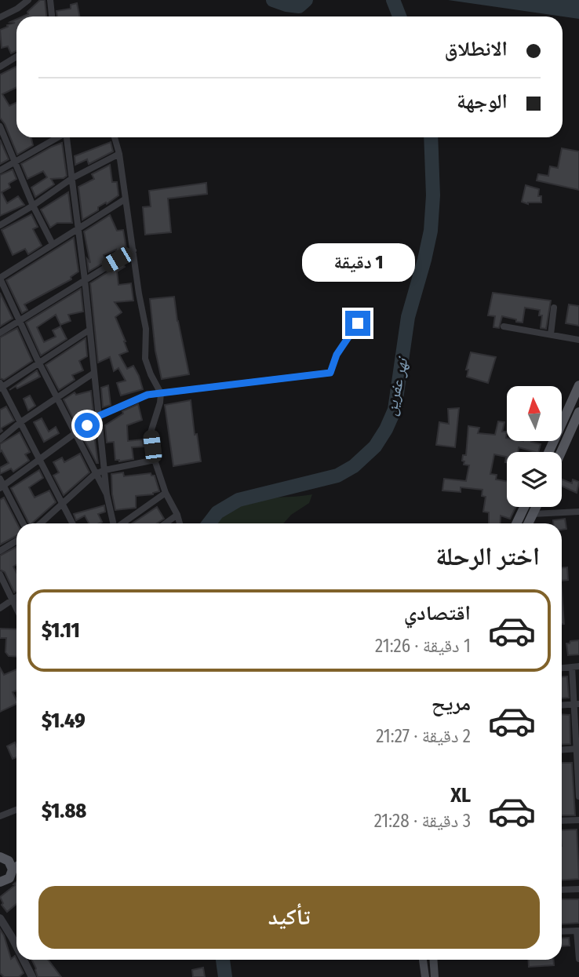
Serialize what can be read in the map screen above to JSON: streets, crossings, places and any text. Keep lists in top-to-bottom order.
{
  "water": ["نهر عفرين"],
  "north": "top",
  "page": {
    "banner": ["الانطلاق", "الوجهة"],
    "bubble": "1 دقيقة",
    "heading": "اختر الرحلة",
    "list": [
      {
        "name": "اقتصادي",
        "note": "1 دقيقة · 21:26",
        "value": "$1.11"
      },
      {
        "name": "مريح",
        "note": "2 دقيقة · 21:27",
        "value": "$1.49"
      },
      {
        "name": "XL",
        "note": "3 دقيقة · 21:28",
        "value": "$1.88"
      }
    ],
    "buttons": "تأكيد"
  }
}
